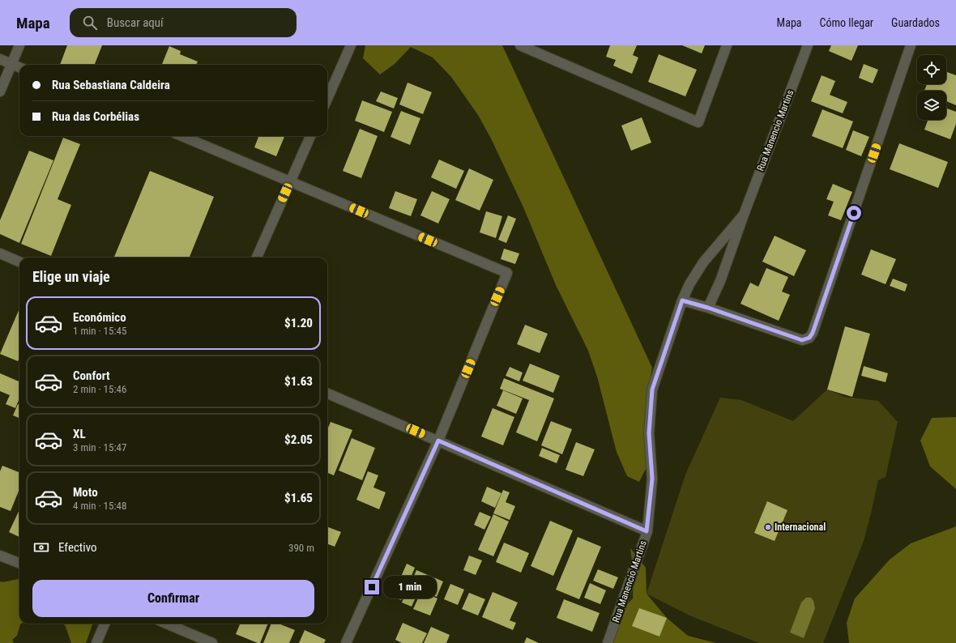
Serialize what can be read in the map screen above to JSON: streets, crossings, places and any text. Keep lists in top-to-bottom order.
{
  "streets": {
    "street": ["Rua Manencio Martins"]
  },
  "places": ["Internacional"],
  "page": {
    "header": "Mapa",
    "search": "Buscar aquí",
    "nav": ["Mapa", "Cómo llegar", "Guardados"],
    "banner": ["Rua Sebastiana Caldeira", "Rua das Corbélias"],
    "heading": "Elige un viaje",
    "list": [
      {
        "name": "Económico",
        "note": "1 min · 15:45",
        "value": "$1.20"
      },
      {
        "name": "Confort",
        "note": "2 min · 15:46",
        "value": "$1.63"
      },
      {
        "name": "XL",
        "note": "3 min · 15:47",
        "value": "$2.05"
      },
      {
        "name": "Moto",
        "note": "4 min · 15:48",
        "value": "$1.65"
      }
    ],
    "pay": ["Efectivo", "390 m"],
    "buttons": "Confirmar",
    "bubble": "1 min"
  }
}
